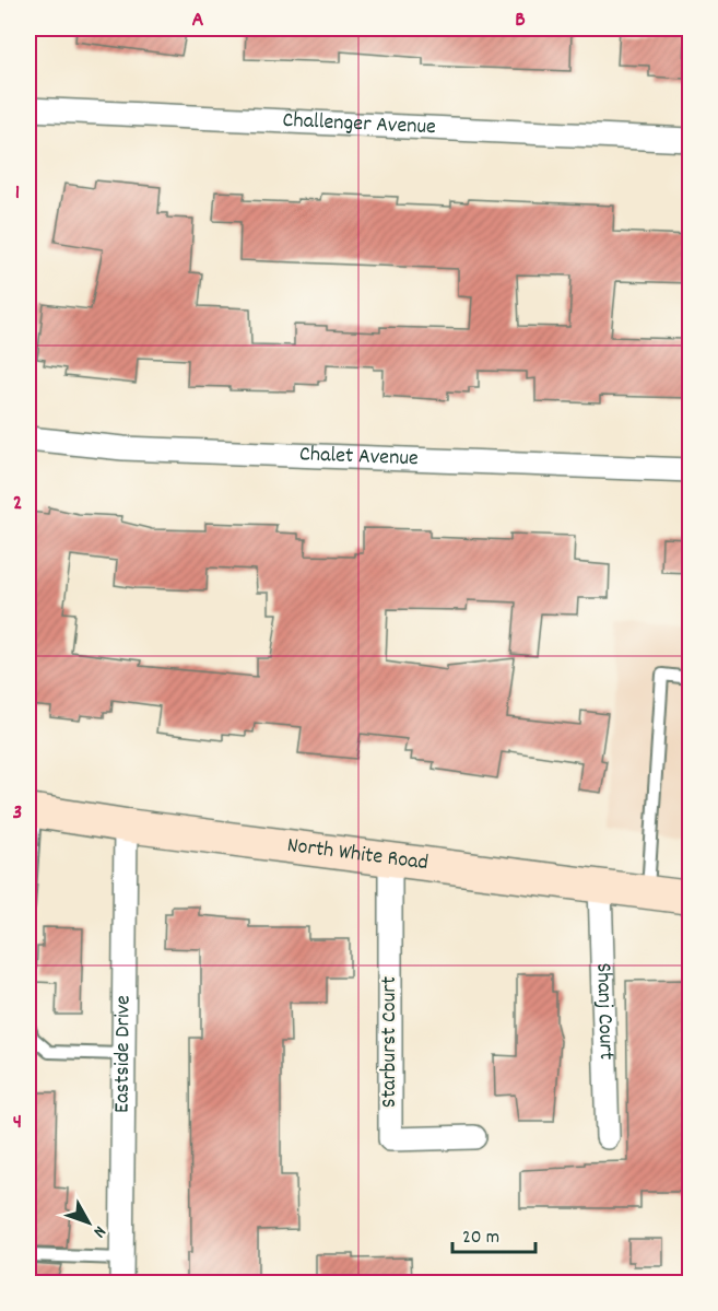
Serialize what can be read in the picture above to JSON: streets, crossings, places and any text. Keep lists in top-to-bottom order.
{
  "streets": {
    "main road": ["North White Road"],
    "street": [
      "Challenger Avenue",
      "Chalet Avenue",
      "Shanj Court",
      "Starburst Court",
      "Eastside Drive"
    ]
  },
  "crossings": [
    ["North White Road", "Shanj Court"],
    ["North White Road", "Starburst Court"],
    ["North White Road", "Eastside Drive"]
  ],
  "scale_bar": "20 m",
  "north": "bottom right",
  "grid": {
    "columns": ["A", "B"],
    "rows": [
      "1",
      "2",
      "3",
      "4"
    ]
  }
}
